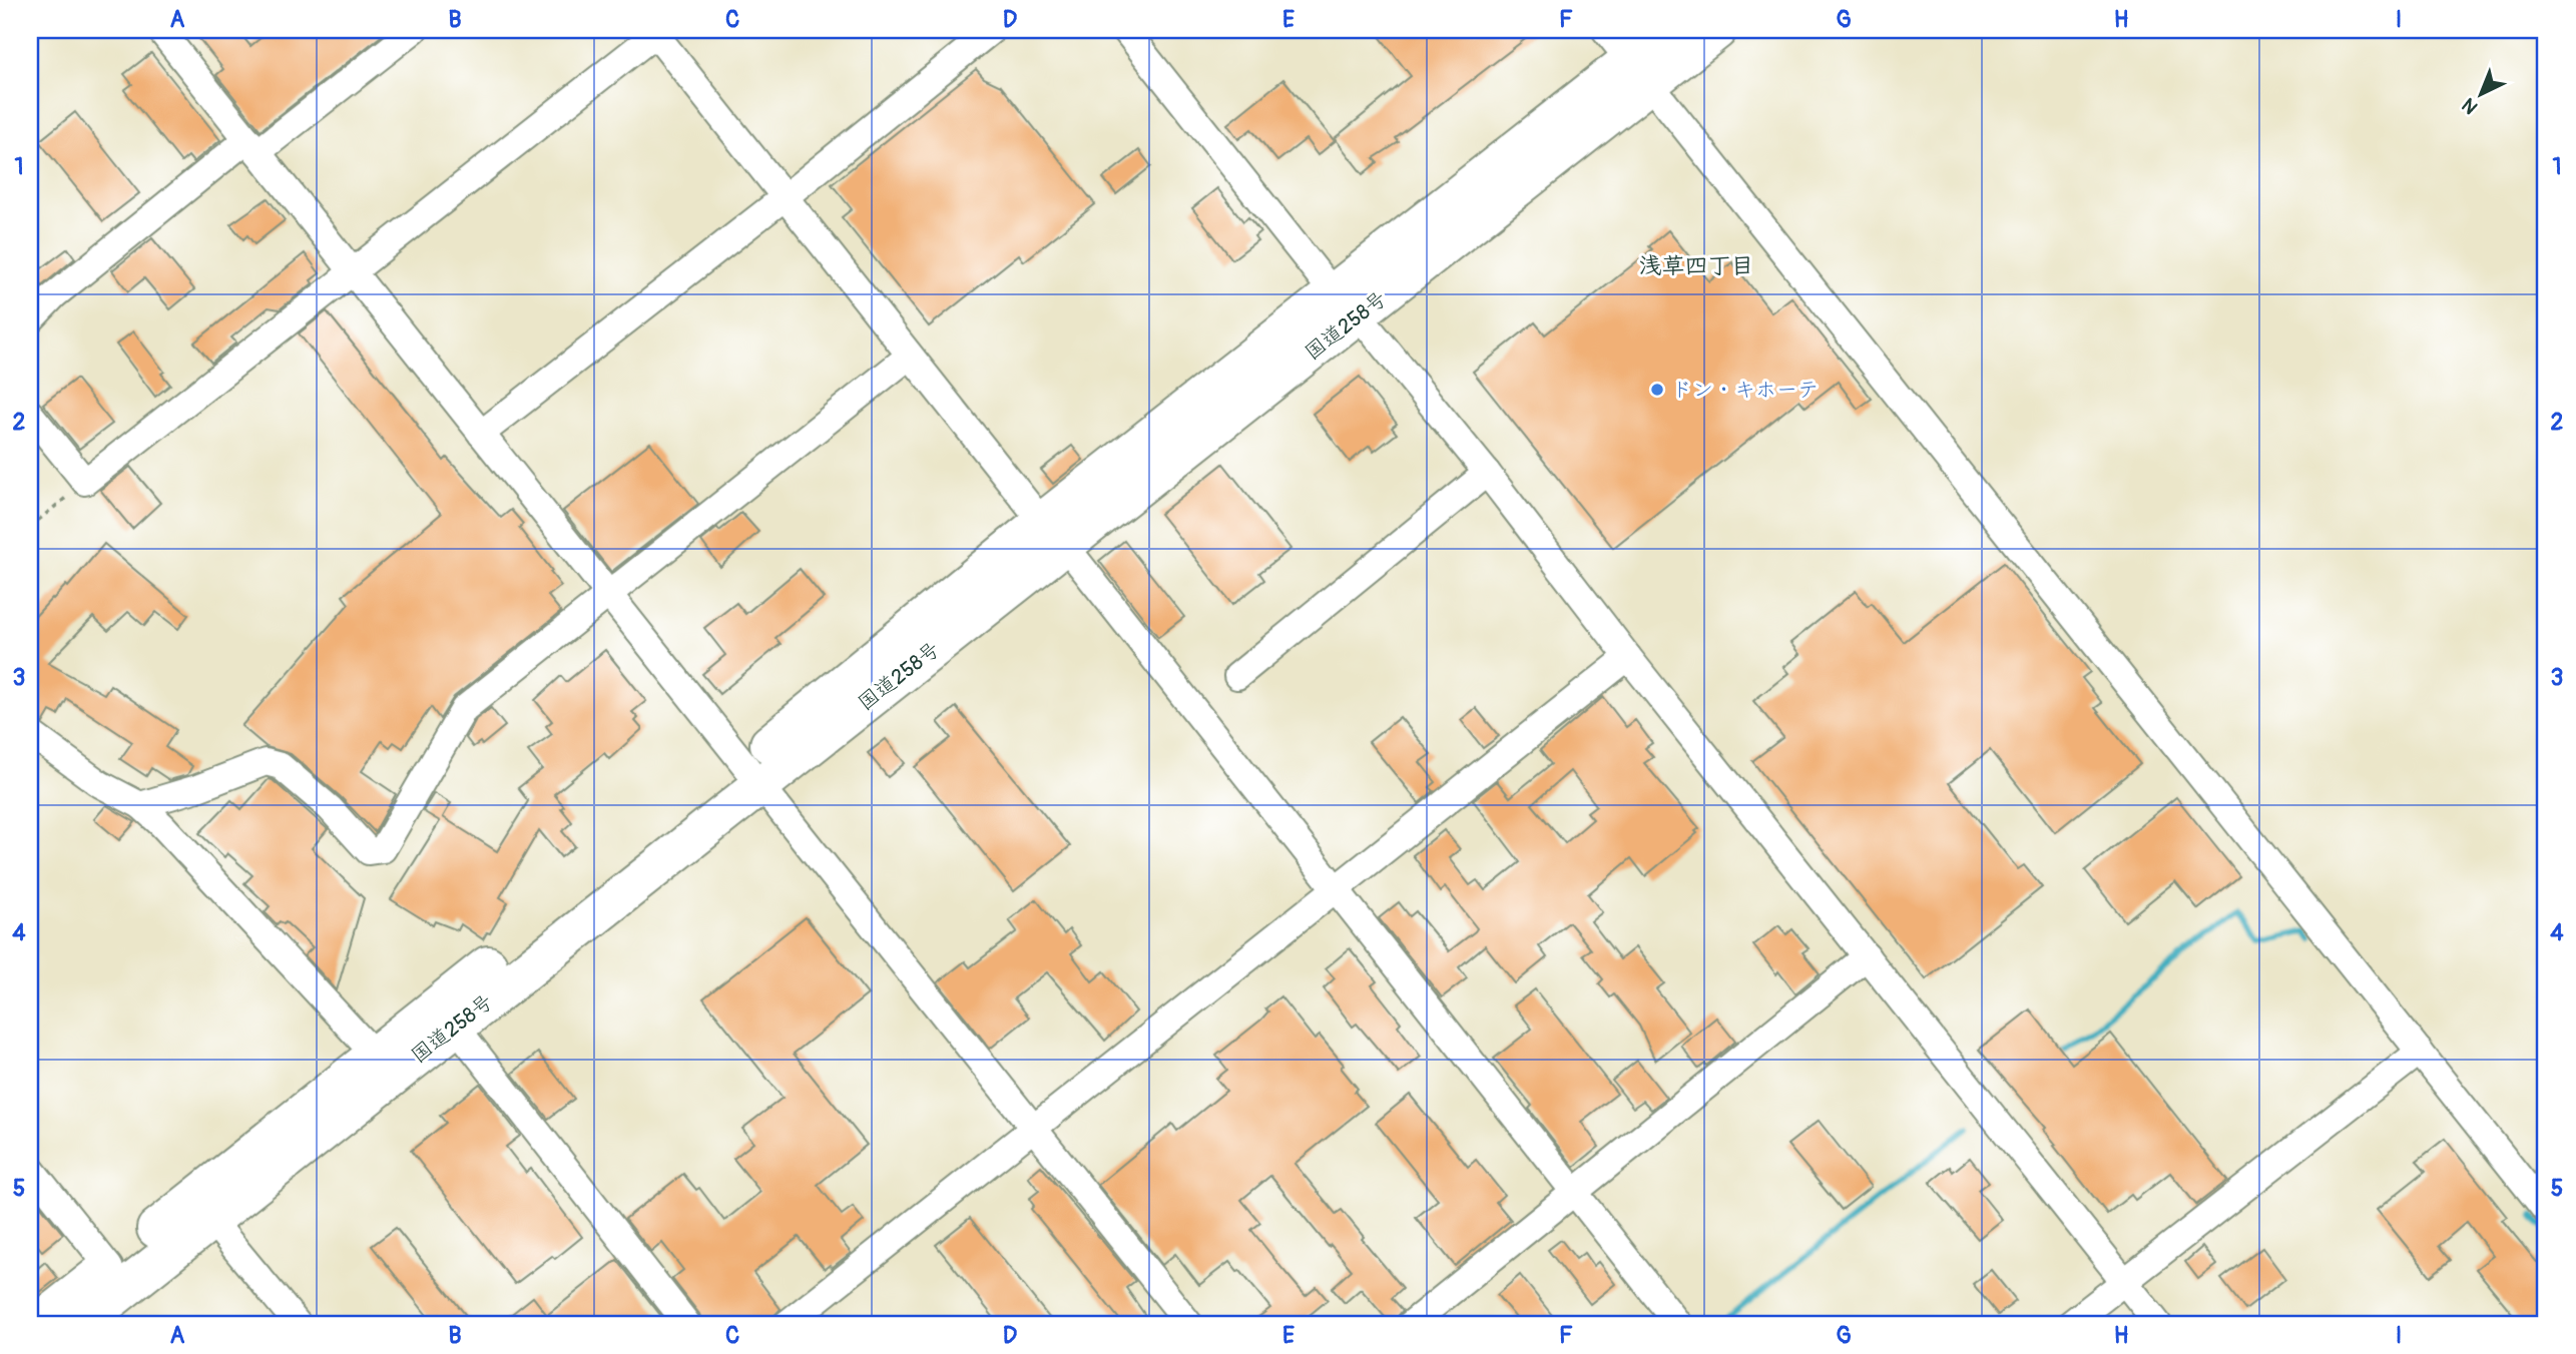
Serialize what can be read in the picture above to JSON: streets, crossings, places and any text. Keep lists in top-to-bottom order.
{
  "streets": {
    "highway": ["国道258号"]
  },
  "districts": ["浅草四丁目"],
  "places": ["ドン・キホーテ"],
  "north": "bottom left",
  "grid": {
    "columns": [
      "A",
      "B",
      "C",
      "D",
      "E",
      "F",
      "G",
      "H",
      "I"
    ],
    "rows": [
      "1",
      "2",
      "3",
      "4",
      "5"
    ]
  }
}
